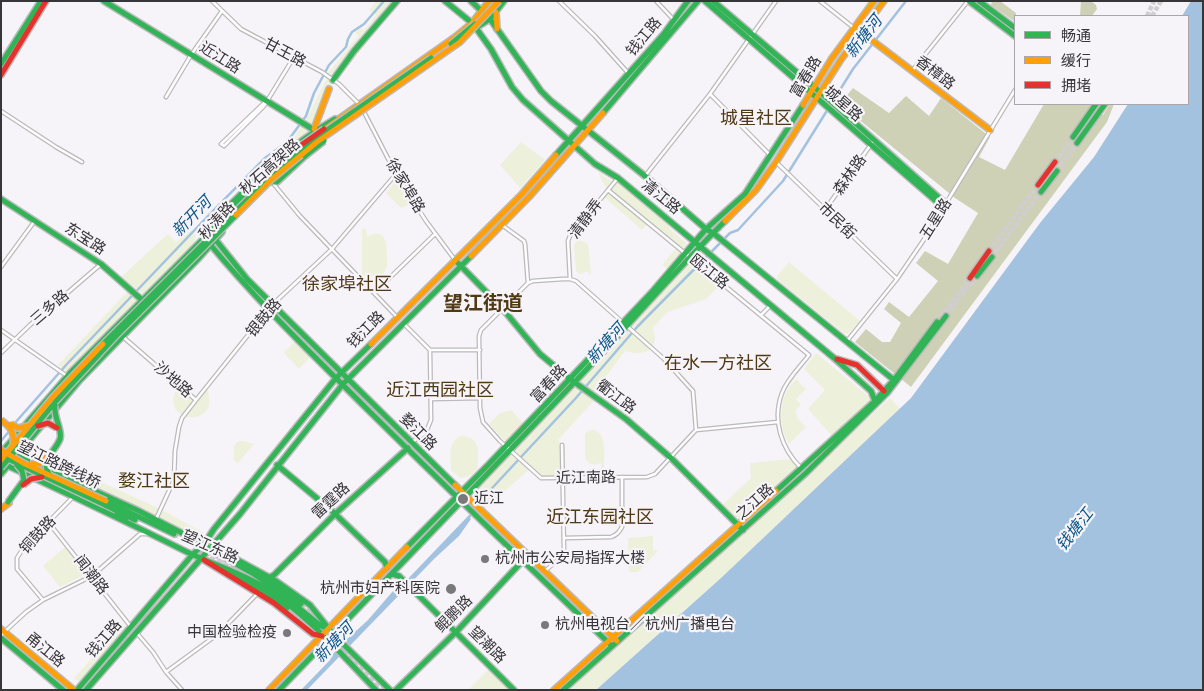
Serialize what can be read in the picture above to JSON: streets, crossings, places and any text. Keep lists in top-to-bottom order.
{
  "streets": {
    "main road": [
      "钱江路",
      "近江路",
      "香樟路",
      "富春路",
      "城星路",
      "秋石高架路",
      "清江路",
      "秋涛路",
      "东宝路",
      "衢江路",
      "婺江路",
      "望江路跨线桥",
      "雷霆路",
      "之江路",
      "望江东路",
      "鲲鹏路",
      "望潮路",
      "甬江路"
    ],
    "street": [
      "甘王路",
      "森林路",
      "徐家埠路",
      "清静弄",
      "五星路",
      "市民街",
      "瓯江路",
      "三多路",
      "银鼓路",
      "沙地路",
      "近江南路",
      "铜鼓路",
      "闻潮路"
    ]
  },
  "crossings": [
    ["钱江路", "徐家埠路"],
    ["钱江路", "清江路"],
    ["钱江路", "衢江路"],
    ["钱江路", "婺江路"],
    ["钱江路", "望江东路"],
    ["钱江路", "闻潮路"],
    ["钱江路", "甬江路"],
    ["甘王路", "徐家埠路"],
    ["甘王路", "秋涛路"],
    ["近江路", "秋涛路"],
    ["香樟路", "五星路"],
    ["富春路", "城星路"],
    ["富春路", "清江路"],
    ["富春路", "市民街"],
    ["富春路", "瓯江路"],
    ["富春路", "衢江路"],
    ["富春路", "婺江路"],
    ["富春路", "近江南路"],
    ["富春路", "望江东路"],
    ["富春路", "望潮路"],
    ["城星路", "森林路"],
    ["城星路", "五星路"],
    ["秋石高架路", "望江东路"],
    ["森林路", "市民街"],
    ["徐家埠路", "秋涛路"],
    ["徐家埠路", "银鼓路"],
    ["徐家埠路", "衢江路"],
    ["清江路", "清静弄"],
    ["清江路", "五星路"],
    ["清江路", "秋涛路"],
    ["清江路", "之江路"],
    ["清静弄", "瓯江路"],
    ["五星路", "市民街"],
    ["秋涛路", "东宝路"],
    ["秋涛路", "沙地路"],
    ["秋涛路", "婺江路"],
    ["秋涛路", "望江路跨线桥"],
    ["秋涛路", "望江东路"],
    ["东宝路", "三多路"],
    ["银鼓路", "沙地路"],
    ["银鼓路", "婺江路"],
    ["沙地路", "望江东路"],
    ["衢江路", "近江南路"],
    ["衢江路", "之江路"],
    ["婺江路", "雷霆路"],
    ["婺江路", "之江路"],
    ["婺江路", "鲲鹏路"],
    ["望江路跨线桥", "望江东路"],
    ["铜鼓路", "望江东路"],
    ["铜鼓路", "闻潮路"],
    ["鲲鹏路", "望潮路"]
  ],
  "districts": [
    "城星社区",
    "徐家埠社区",
    "望江街道",
    "在水一方社区",
    "近江西园社区",
    "婺江社区",
    "近江东园社区"
  ],
  "water": ["新塘河", "新开河", "钱塘江"],
  "places": [
    "近江",
    "杭州市公安局指挥大楼",
    "杭州市妇产科医院",
    "杭州电视台／杭州广播电台",
    "中国检验检疫"
  ],
  "legend": ["畅通", "缓行", "拥堵"]
}
